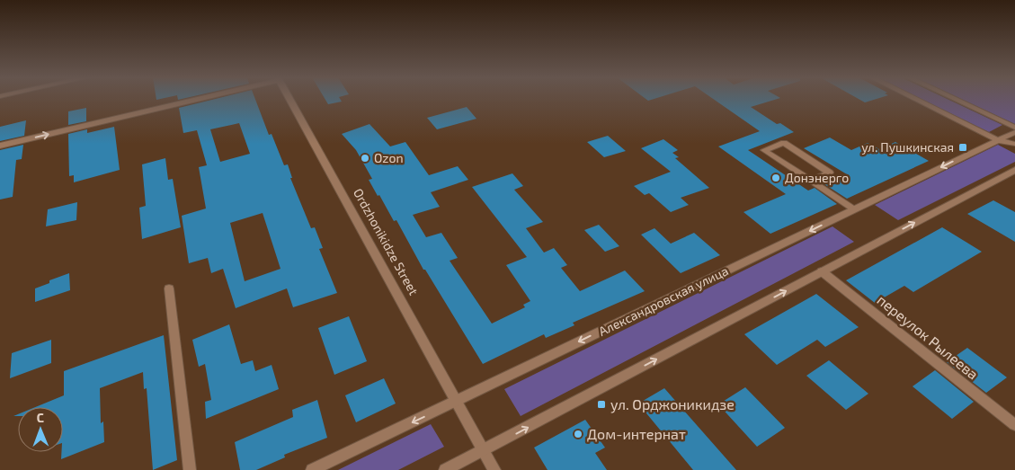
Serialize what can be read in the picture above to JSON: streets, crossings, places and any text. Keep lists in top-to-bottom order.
{
  "streets": {
    "street": ["Ordzhonikidze Street", "Александровская улица", "переулок Рылеева"]
  },
  "crossings": [
    ["Ordzhonikidze Street", "Александровская улица"]
  ],
  "places": {
    "transit": ["ул. Пушкинская", "ул. Орджоникидзе"],
    "other": ["Ozon", "Донэнерго", "Дом-интернат"]
  },
  "north": "top"
}
